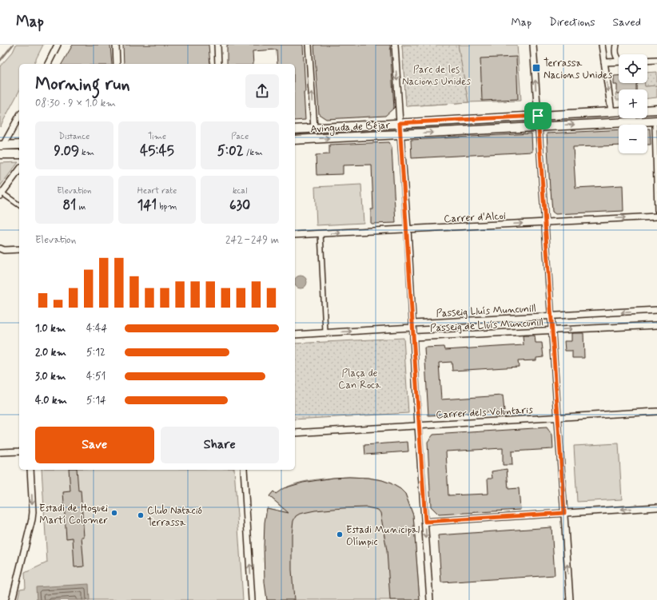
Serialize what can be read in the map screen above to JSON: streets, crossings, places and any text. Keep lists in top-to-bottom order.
{
  "streets": {
    "main road": ["Avinguda de Béjar"],
    "street": [
      "Carrer d'Alcoi",
      "Passeig Lluís Muncunill",
      "Passeig de Lluís Muncunill",
      "Carrer dels Voluntaris"
    ]
  },
  "one_way": ["Carrer d'Alcoi", "Passeig Lluís Muncunill", "Passeig de Lluís Muncunill"],
  "parks": ["Parc de les Nacions Unides", "Plaça de Can Roca"],
  "places": {
    "transit": ["Terrassa Nacions Unides"],
    "other": ["Estadi de Hoquei Martí Colomer", "Club Natació Terrassa", "Estadi Municipal Olímpic"]
  },
  "page": {
    "header": "Map",
    "nav": ["Map", "Directions", "Saved"],
    "map_buttons": ["+", "−"],
    "heading": ["Morning run", "08:30 · 9 × 1.0 km"],
    "stats": [
      ["Distance", "9.09 km"],
      ["Time", "45:45"],
      ["Pace", "5:02 /km"],
      ["Elevation", "81 m"],
      ["Heart rate", "141 bpm"],
      ["kcal", "630"]
    ],
    "chart": ["Elevation", "242–249 m"],
    "list": [
      {
        "name": "1.0 km",
        "note": "4:44"
      },
      {
        "name": "2.0 km",
        "note": "5:12"
      },
      {
        "name": "3.0 km",
        "note": "4:51"
      },
      {
        "name": "4.0 km",
        "note": "5:14"
      }
    ],
    "buttons": ["Save", "Share"]
  }
}
